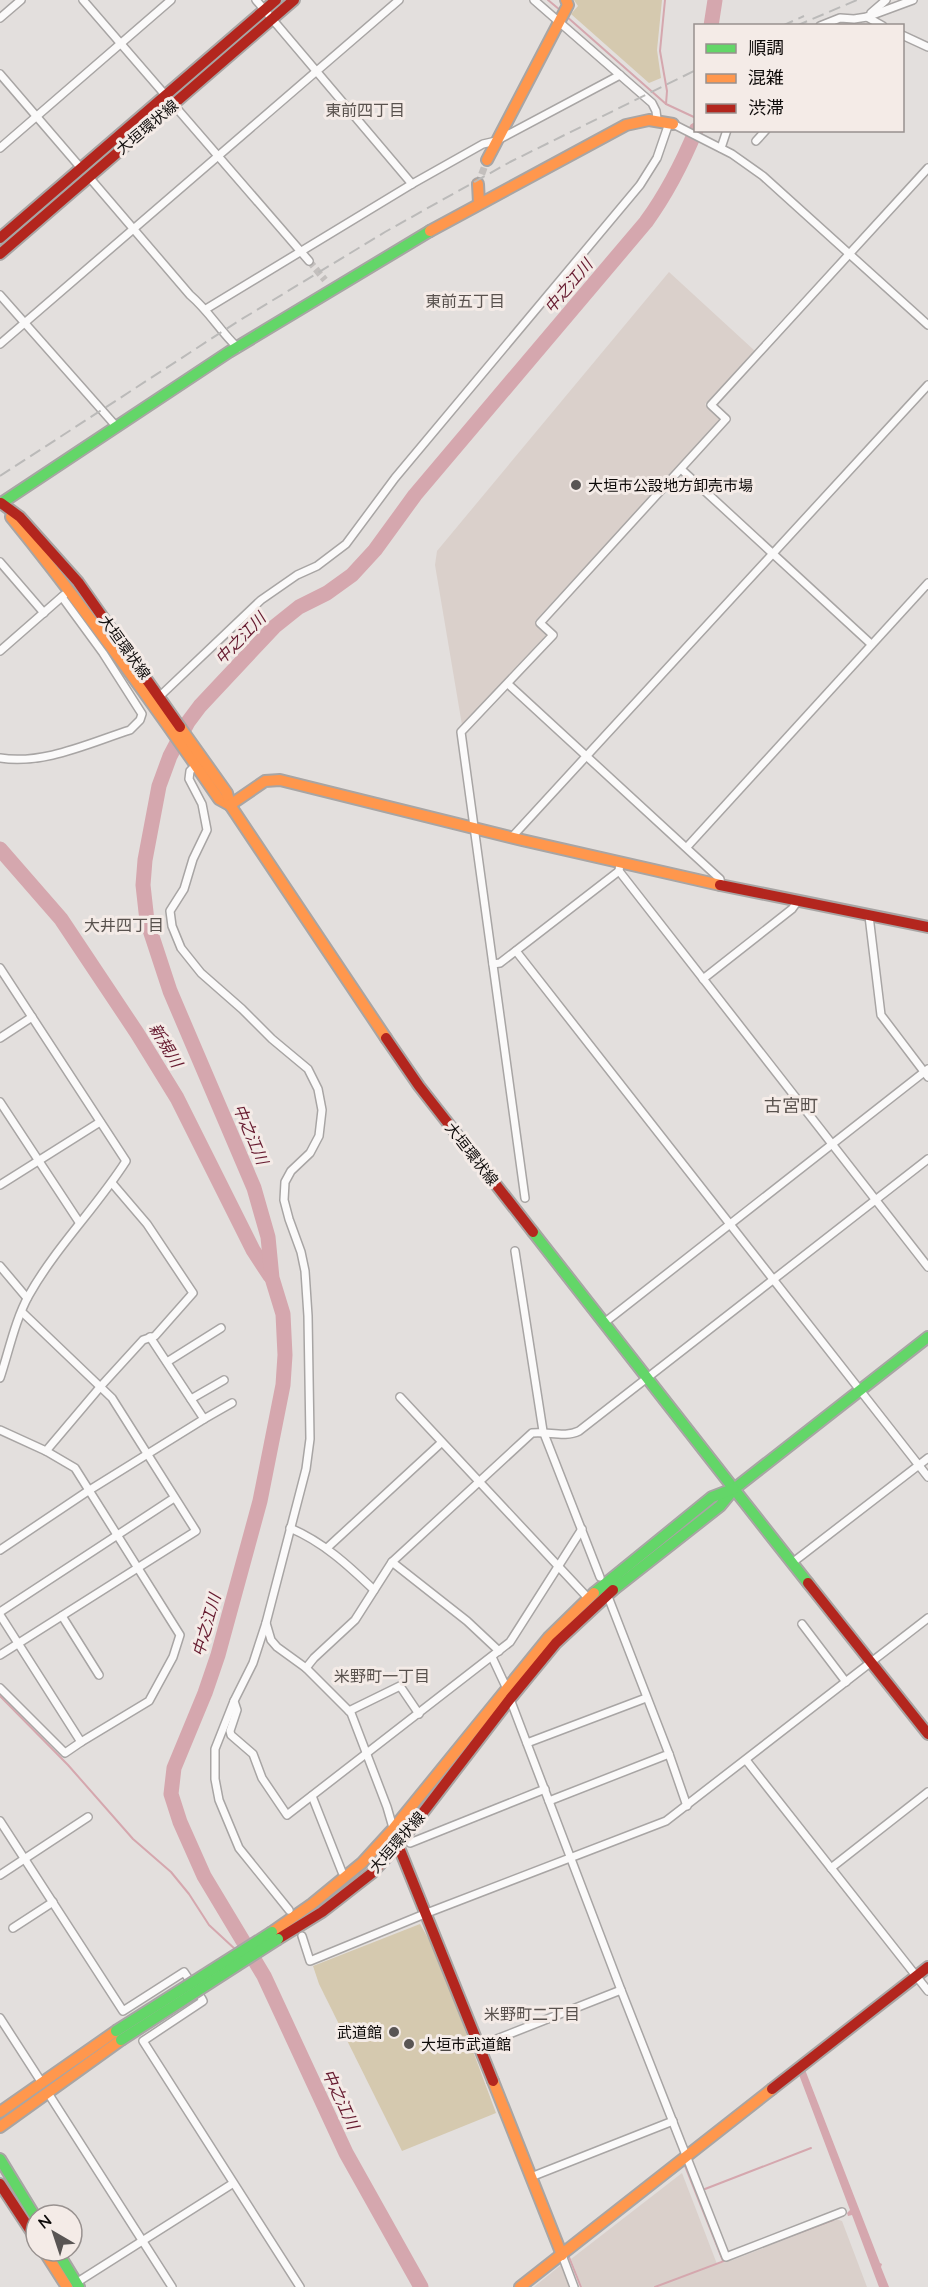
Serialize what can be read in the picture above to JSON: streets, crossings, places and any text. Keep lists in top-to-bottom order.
{
  "streets": {
    "main road": ["大垣環状線"]
  },
  "districts": [
    "東前四丁目",
    "東前五丁目",
    "大井四丁目",
    "古宮町",
    "米野町一丁目",
    "米野町二丁目"
  ],
  "water": ["中之江川", "新規川"],
  "places": ["大垣市公設地方卸売市場", "武道館", "大垣市武道館"],
  "legend": ["順調", "混雑", "渋滞"],
  "north": "top left"
}
